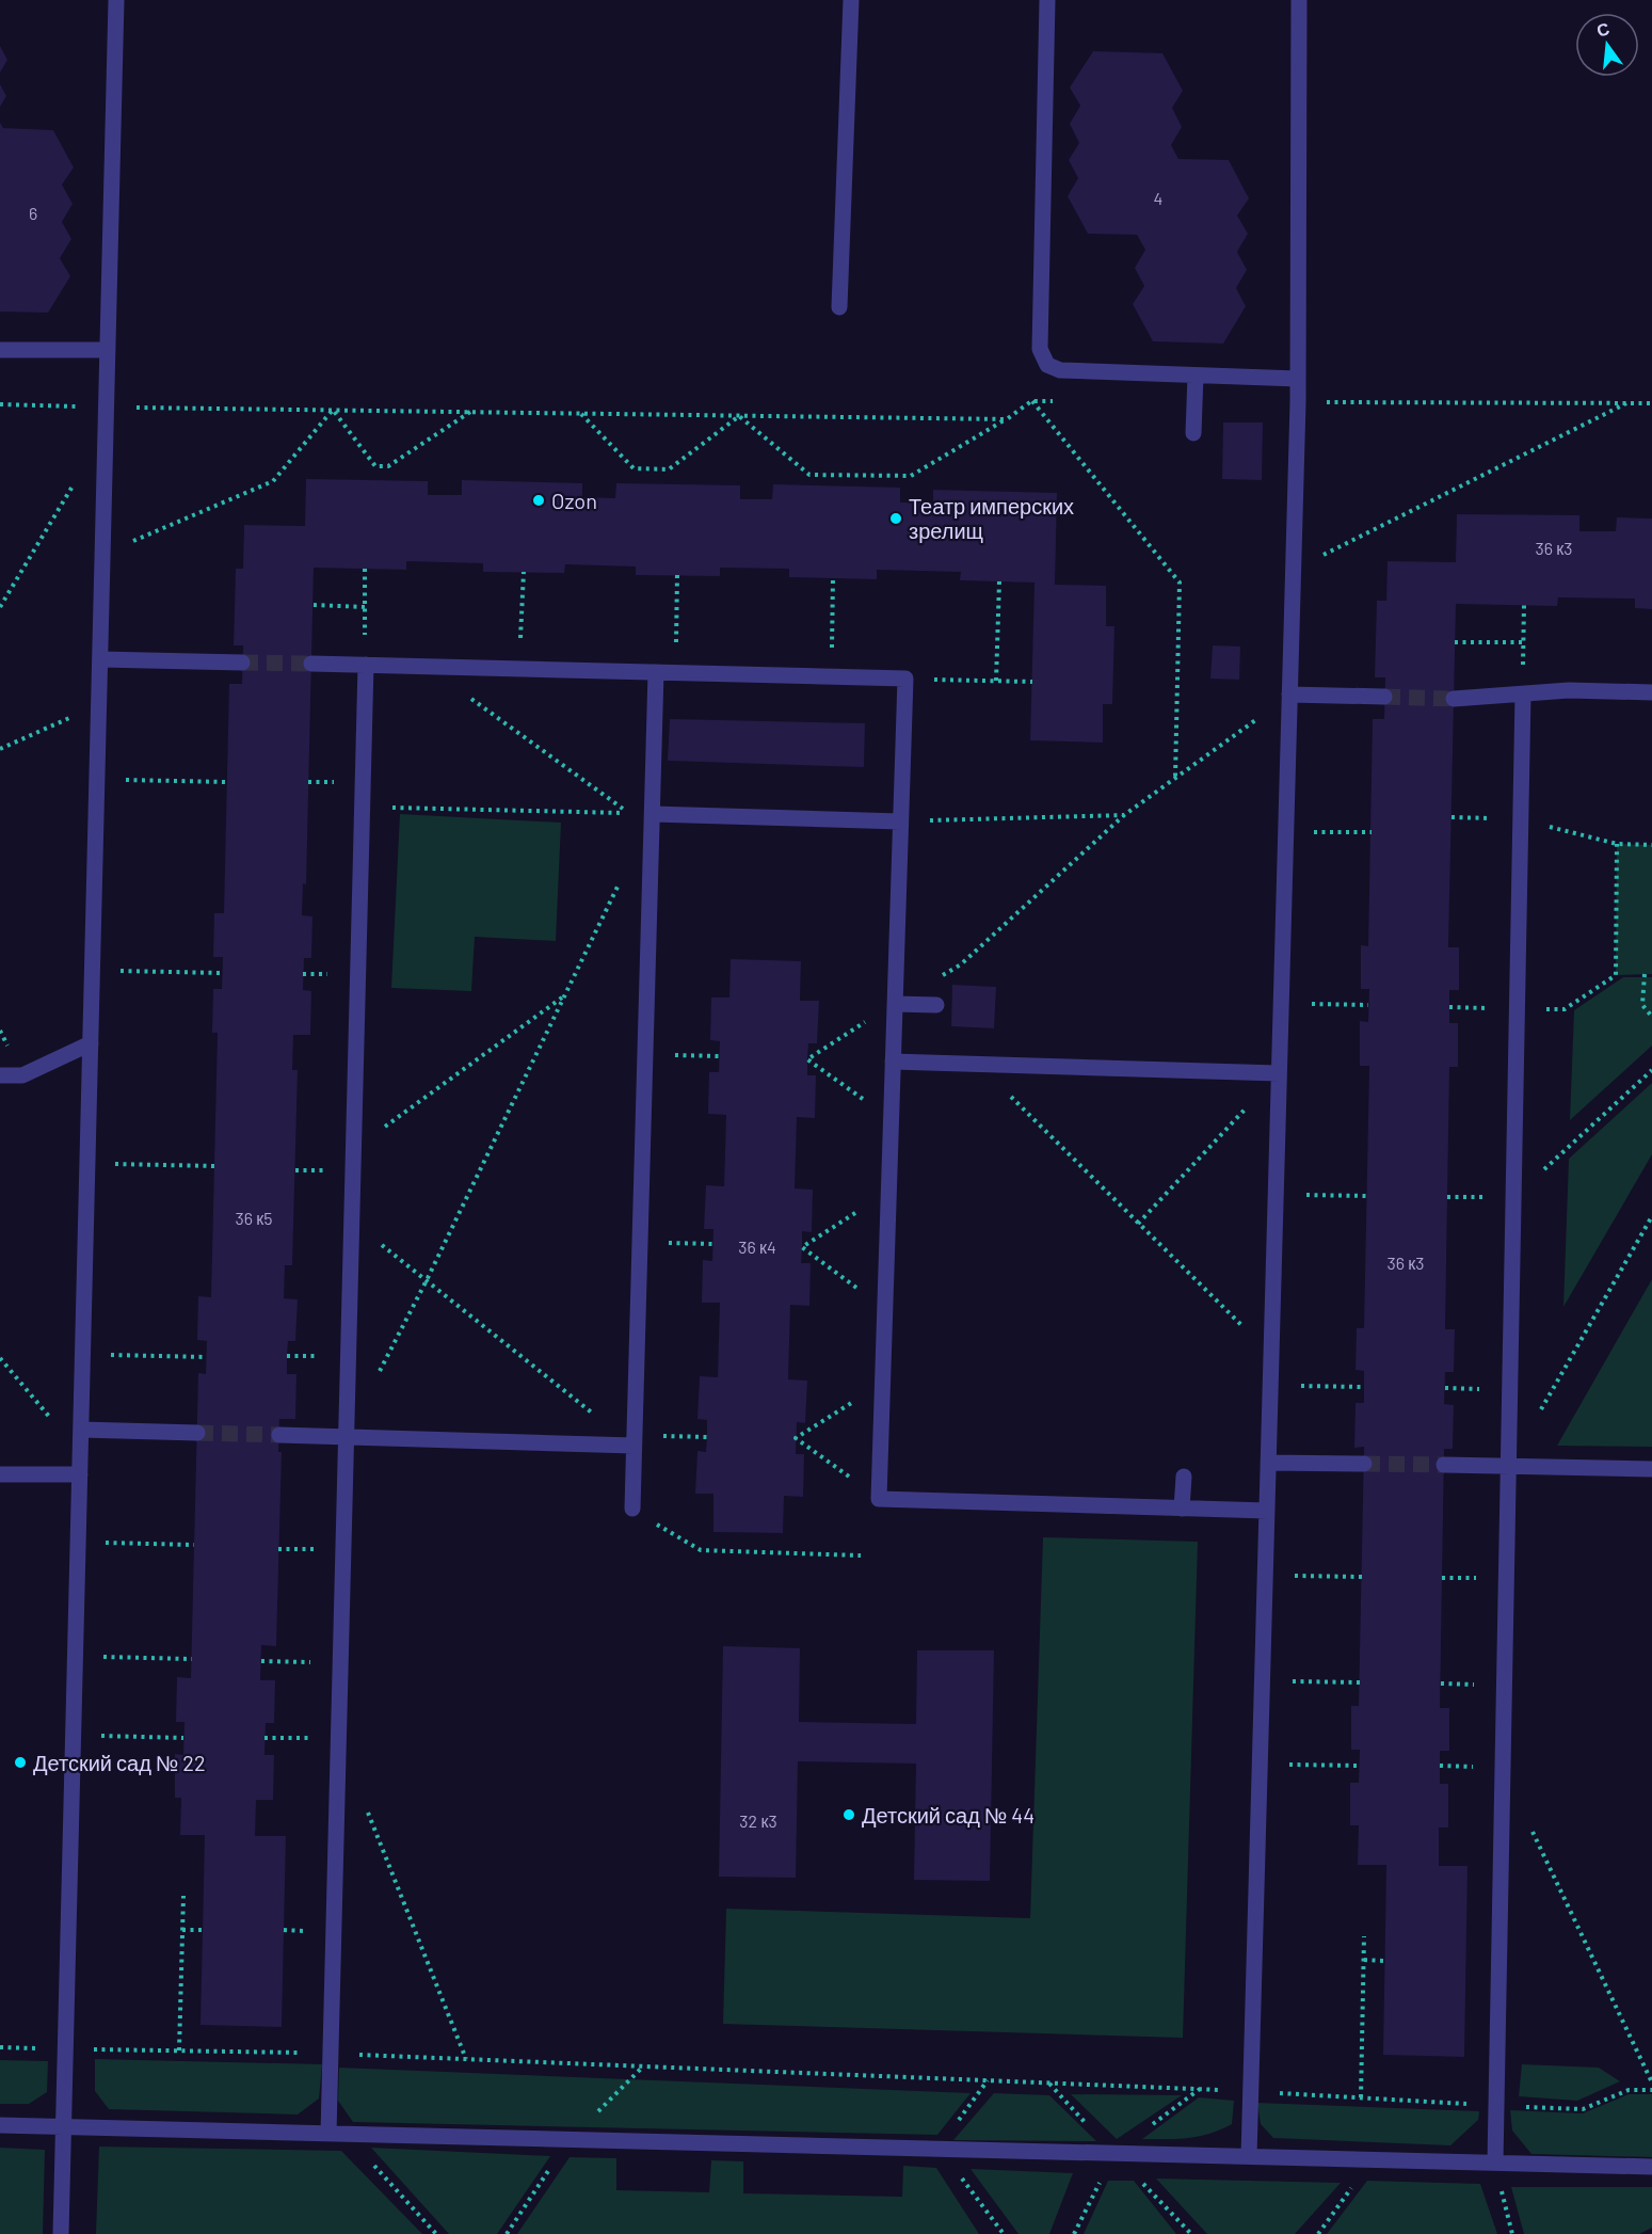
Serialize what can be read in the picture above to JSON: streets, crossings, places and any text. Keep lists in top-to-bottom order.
{
  "places": [
    "Ozon",
    "Театр имперских зрелищ",
    "Детский сад № 22",
    "Детский сад № 44"
  ],
  "house_numbers": [
    "4",
    "6",
    "36 к3",
    "36 к5",
    "36 к4",
    "36 к3",
    "32 к3"
  ],
  "north": "top"
}
